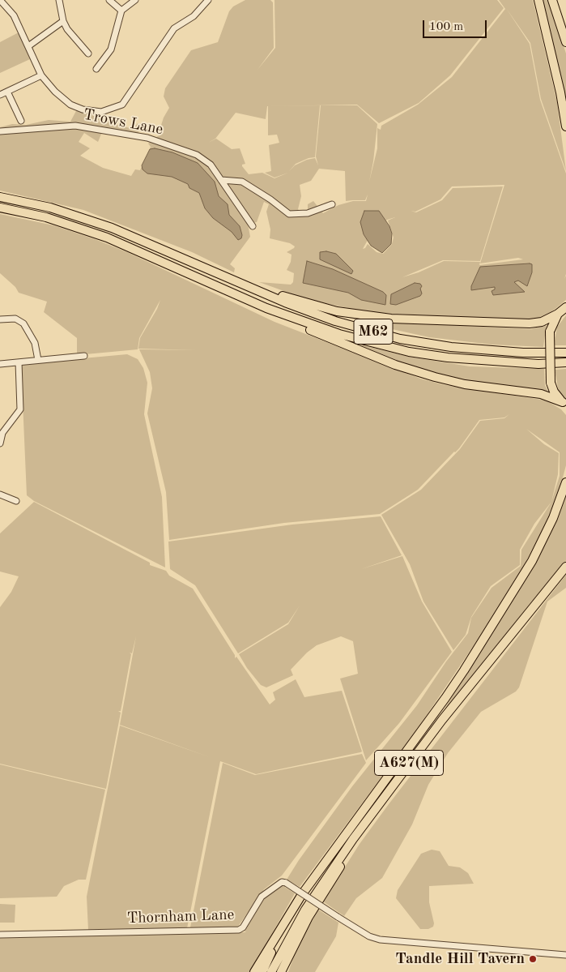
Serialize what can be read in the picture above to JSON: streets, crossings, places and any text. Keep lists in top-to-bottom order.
{
  "streets": {
    "highway": ["M62", "A627(M)"],
    "street": ["Trows Lane", "Thornham Lane"]
  },
  "places": ["Tandle Hill Tavern"],
  "scale_bar": "100 m"
}
